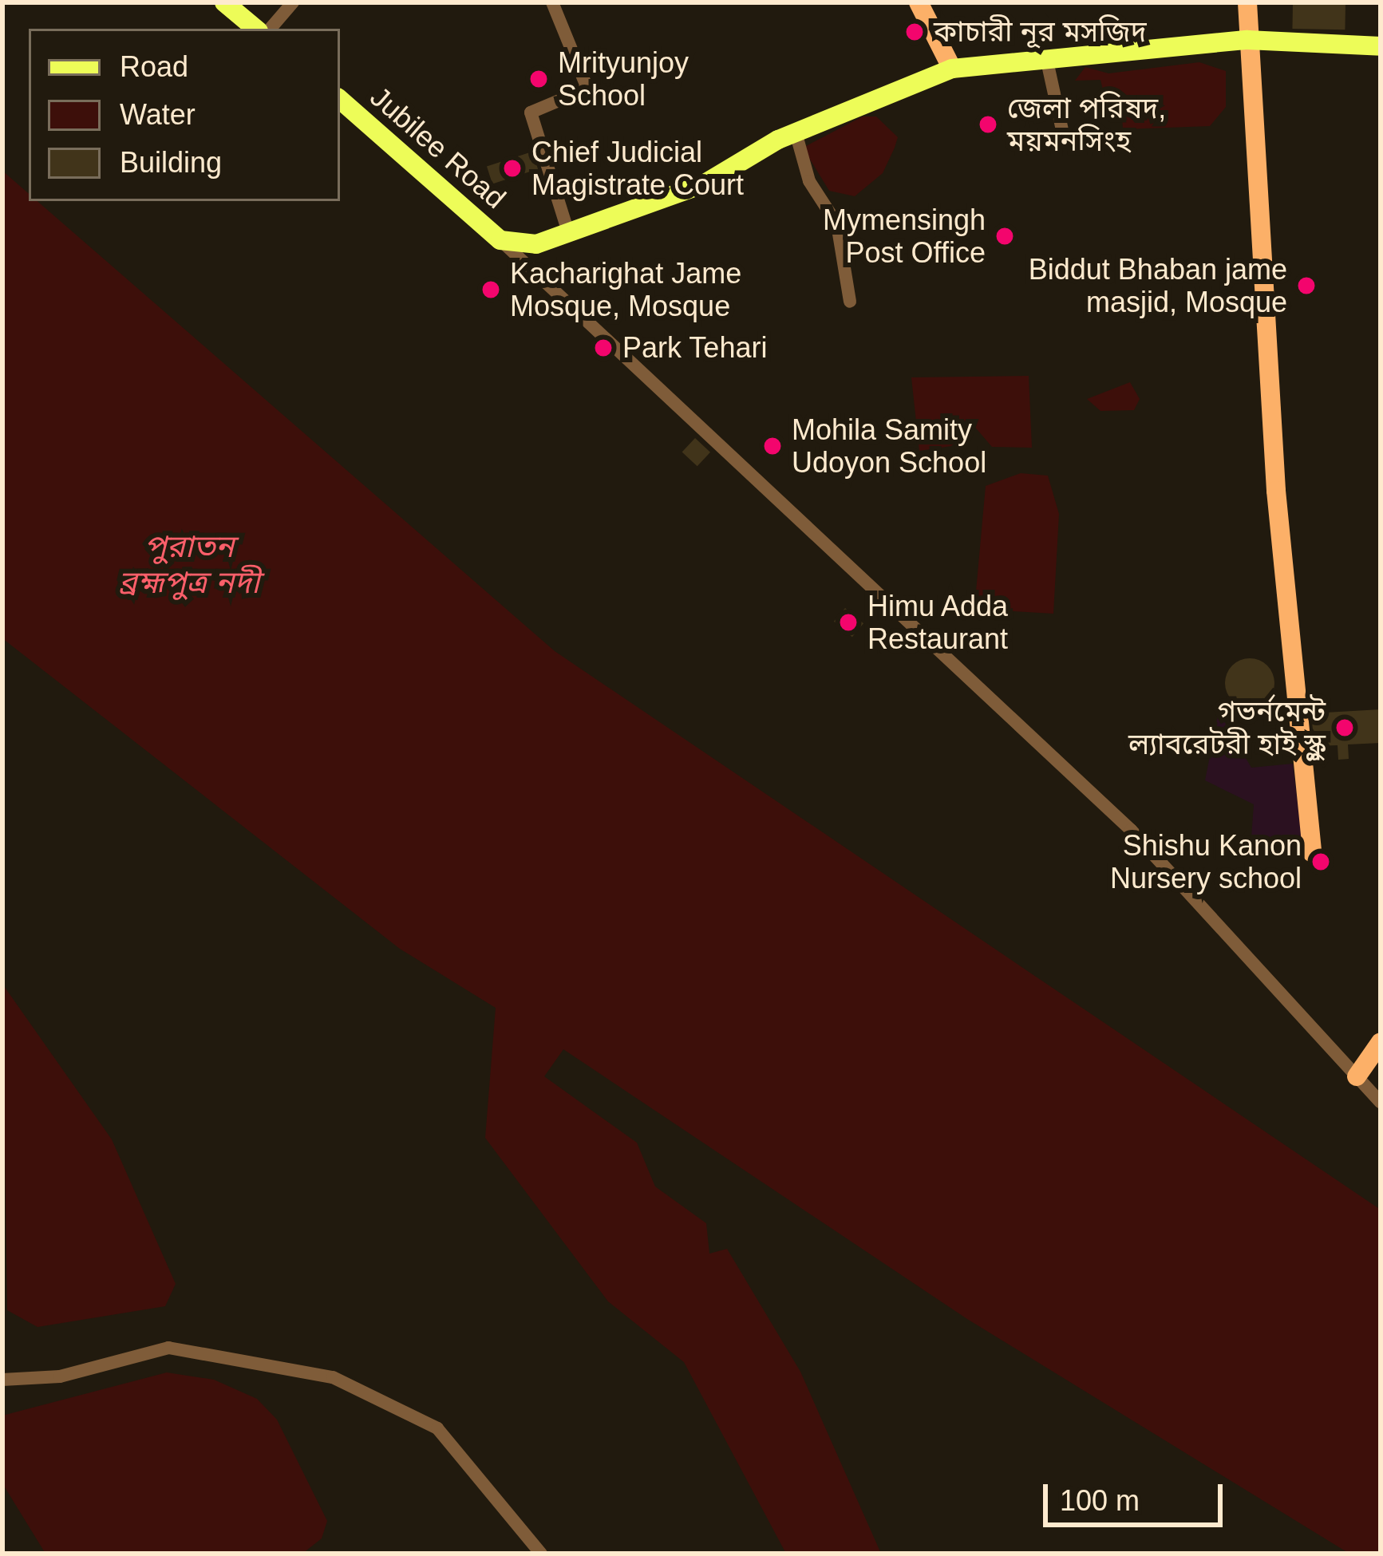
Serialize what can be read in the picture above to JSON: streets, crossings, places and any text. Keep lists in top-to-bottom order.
{
  "streets": {
    "main road": ["Jubilee Road"]
  },
  "water": ["পুরাতন ব্রহ্মপুত্র নদী"],
  "places": [
    "কাচারী নূর মসজিদ",
    "Mrityunjoy School",
    "জেলা পরিষদ, ময়মনসিংহ",
    "Chief Judicial Magistrate Court",
    "Mymensingh Post Office",
    "Biddut Bhaban jame masjid, Mosque",
    "Kacharighat Jame Mosque, Mosque",
    "Park Tehari",
    "Mohila Samity Udoyon School",
    "Himu Adda Restaurant",
    "গভর্নমেন্ট ল্যাবরেটরী হাই স্কুল",
    "Shishu Kanon Nursery school"
  ],
  "legend": ["Road", "Water", "Building"],
  "scale_bar": "100 m"
}
